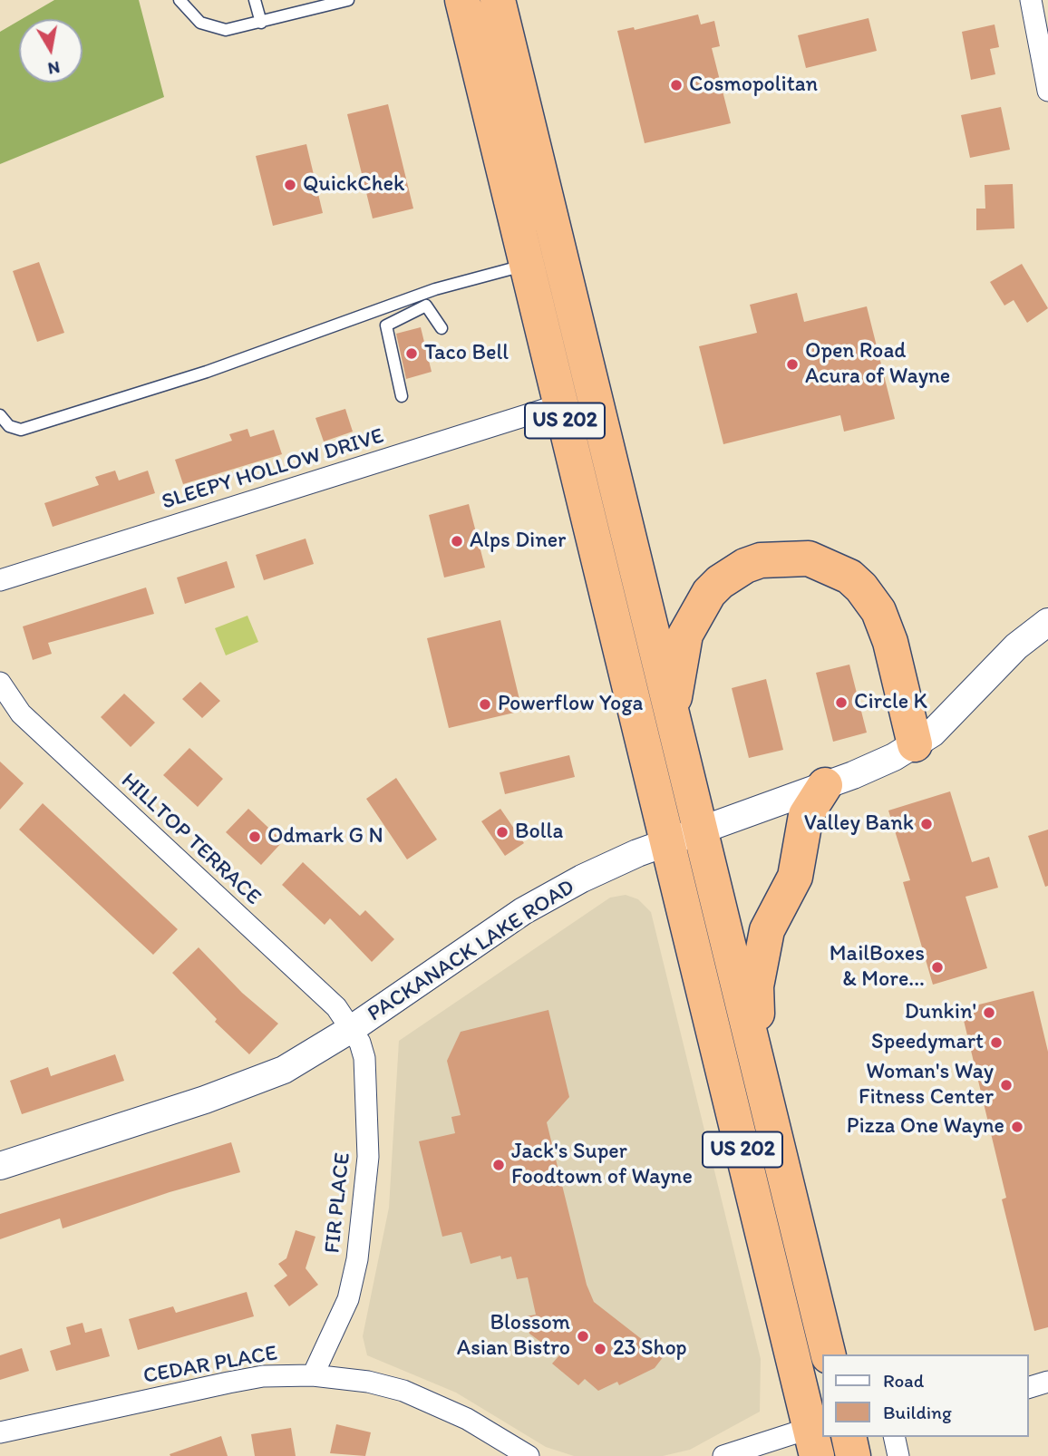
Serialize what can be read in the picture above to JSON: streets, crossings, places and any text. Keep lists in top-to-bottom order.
{
  "streets": {
    "highway": ["US 202"],
    "street": [
      "SLEEPY HOLLOW DRIVE",
      "HILLTOP TERRACE",
      "PACKANACK LAKE ROAD",
      "FIR PLACE",
      "CEDAR PLACE"
    ]
  },
  "crossings": [
    ["US 202", "SLEEPY HOLLOW DRIVE"],
    ["US 202", "PACKANACK LAKE ROAD"],
    ["HILLTOP TERRACE", "PACKANACK LAKE ROAD"],
    ["HILLTOP TERRACE", "FIR PLACE"],
    ["PACKANACK LAKE ROAD", "FIR PLACE"],
    ["FIR PLACE", "CEDAR PLACE"]
  ],
  "places": [
    "Cosmopolitan",
    "QuickChek",
    "Taco Bell",
    "Open Road Acura of Wayne",
    "Alps Diner",
    "Circle K",
    "Powerflow Yoga",
    "Valley Bank",
    "Bolla",
    "Odmark G N",
    "MailBoxes & More...",
    "Dunkin'",
    "Speedymart",
    "Woman's Way Fitness Center",
    "Pizza One Wayne",
    "Jack's Super Foodtown of Wayne",
    "Blossom Asian Bistro",
    "23 Shop"
  ],
  "legend": ["Road", "Building"],
  "north": "bottom"
}
